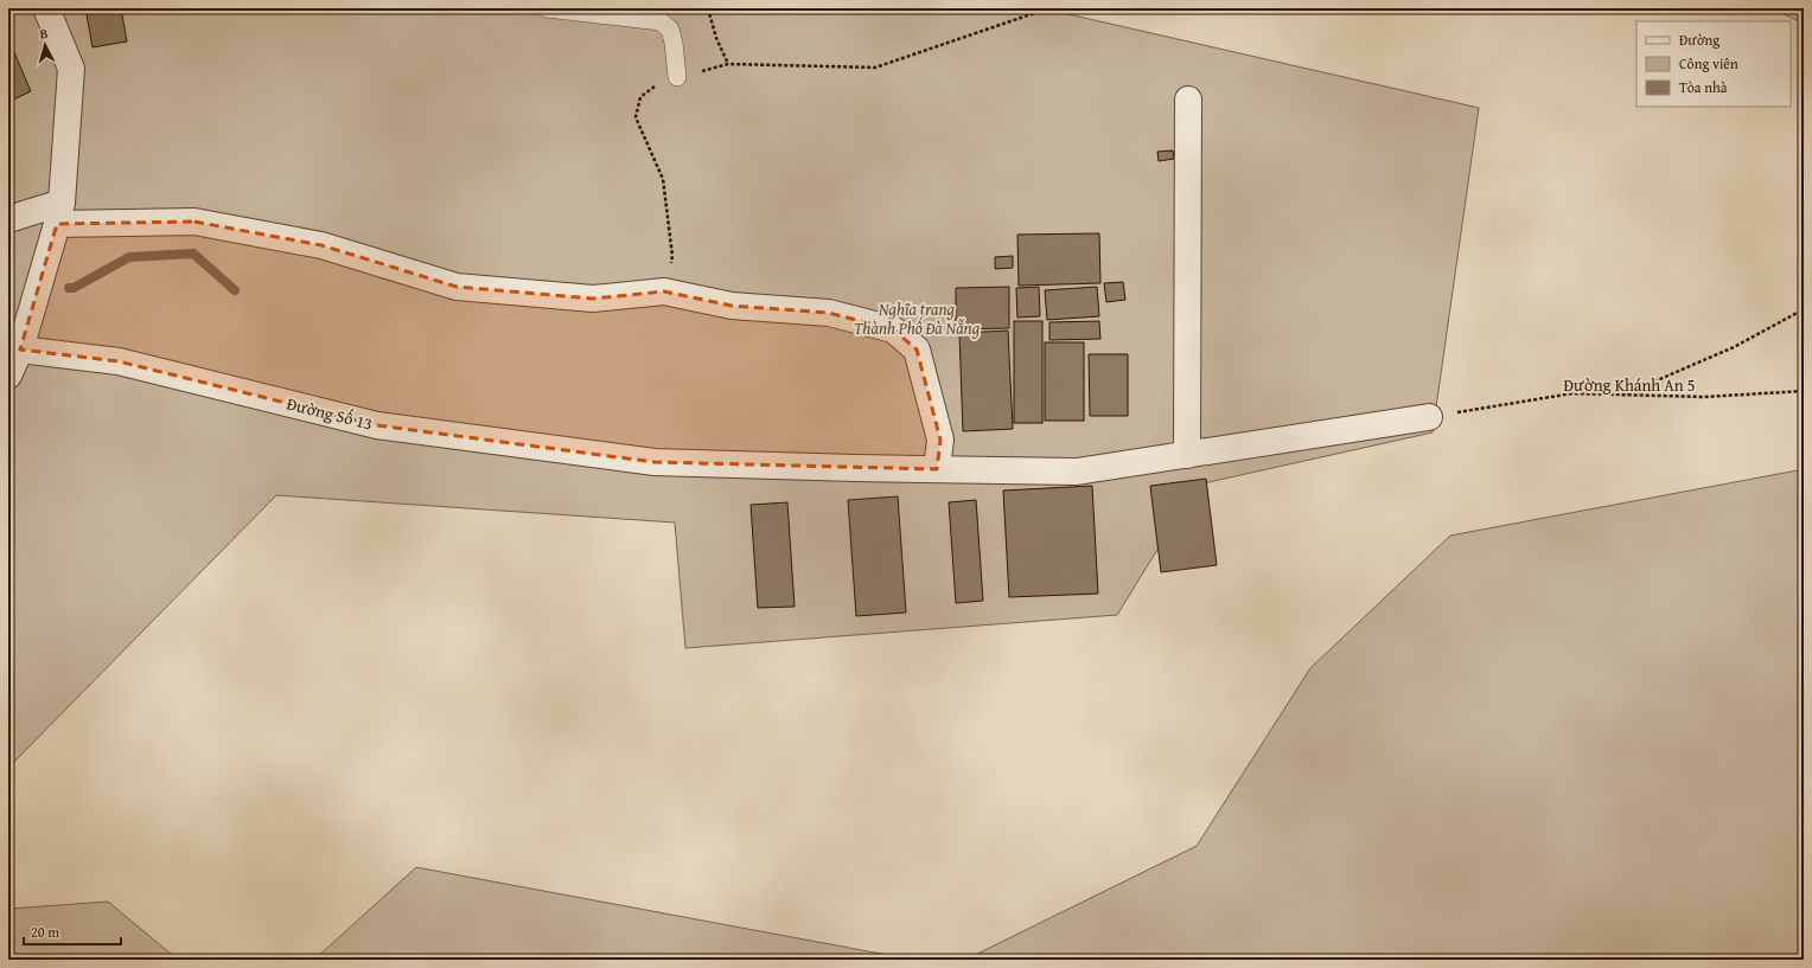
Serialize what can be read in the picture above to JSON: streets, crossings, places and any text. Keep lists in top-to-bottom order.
{
  "streets": {
    "street": ["Đường Số 13"],
    "path": ["Đường Khánh An 5"]
  },
  "crossings": [
    ["Đường Khánh An 5", "Đường Số 13"]
  ],
  "parks": ["Nghĩa trang Thành Phố Đà Nẵng"],
  "legend": ["Đường", "Công viên", "Tòa nhà"],
  "scale_bar": "20 m",
  "north": "top"
}
